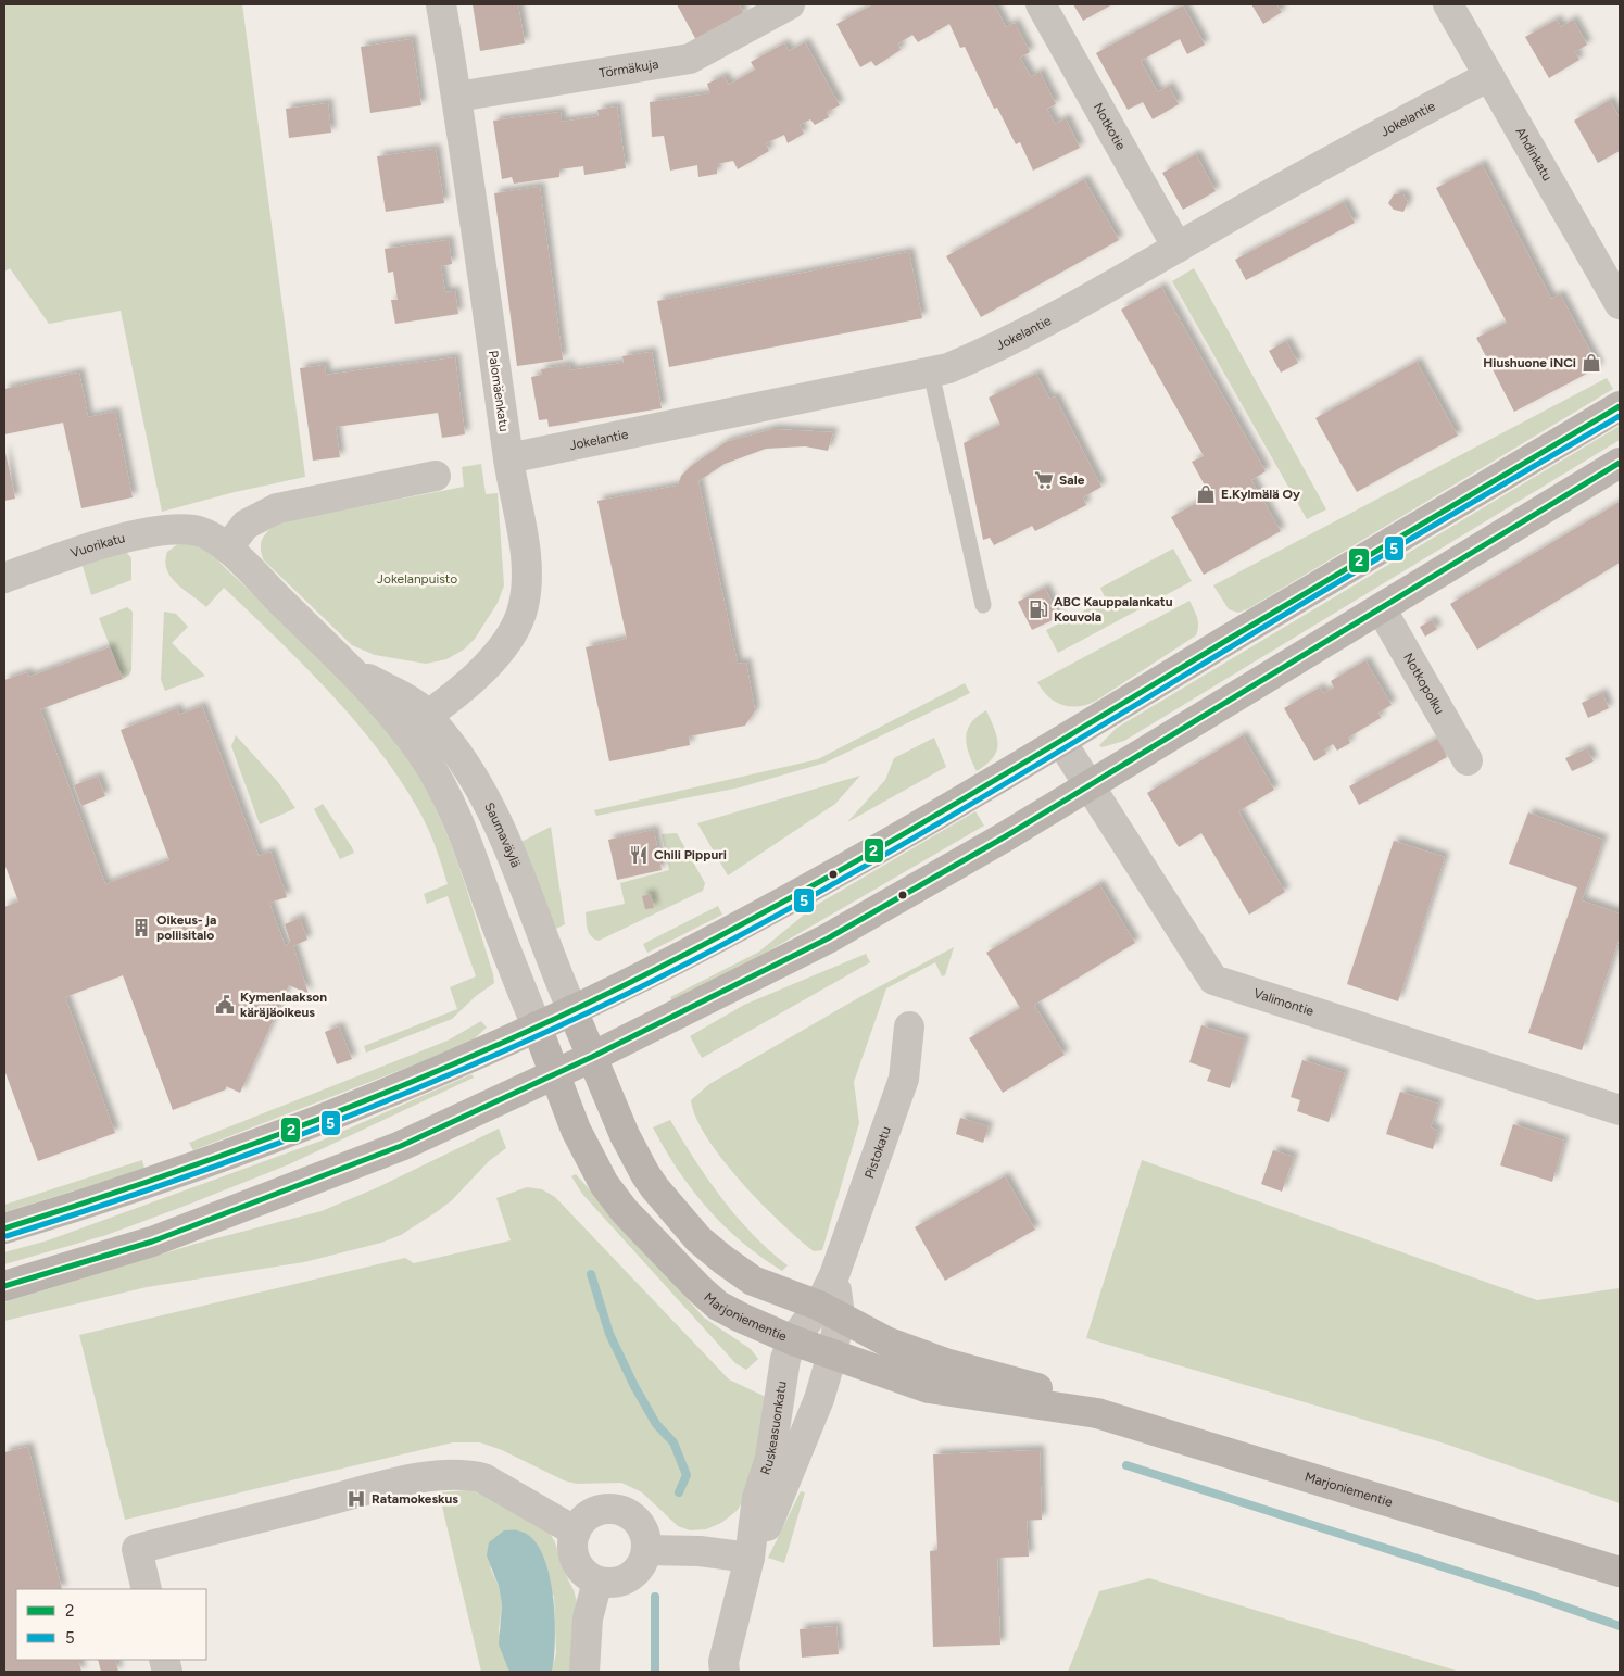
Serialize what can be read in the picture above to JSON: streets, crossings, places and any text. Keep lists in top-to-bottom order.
{
  "streets": {
    "main road": ["Saumaväylä", "Marjoniementie"],
    "street": [
      "Törmäkuja",
      "Jokelantie",
      "Notkotie",
      "Ahdinkatu",
      "Palomäenkatu",
      "Vuorikatu",
      "Notkopolku",
      "Valimontie",
      "Pistokatu",
      "Ruskeasuonkatu"
    ]
  },
  "crossings": [
    ["Törmäkuja", "Palomäenkatu"],
    ["Jokelantie", "Notkotie"],
    ["Jokelantie", "Ahdinkatu"],
    ["Jokelantie", "Palomäenkatu"],
    ["Palomäenkatu", "Saumaväylä"],
    ["Vuorikatu", "Saumaväylä"],
    ["Saumaväylä", "Marjoniementie"],
    ["Pistokatu", "Marjoniementie"],
    ["Pistokatu", "Ruskeasuonkatu"],
    ["Marjoniementie", "Ruskeasuonkatu"]
  ],
  "parks": ["Jokelanpuisto"],
  "places": {
    "shop": ["Hiushuone iNCi", "E.Kylmälä Oy"],
    "supermarket": ["Sale"],
    "fuel station": ["ABC Kauppalankatu Kouvola"],
    "restaurant": ["Chili Pippuri"],
    "building": ["Oikeus- ja poliisitalo"],
    "public building": ["Kymenlaakson käräjäoikeus"],
    "hospital": ["Ratamokeskus"]
  },
  "lines": ["transit line 2", "transit line 5"],
  "legend": ["2", "5"]
}
